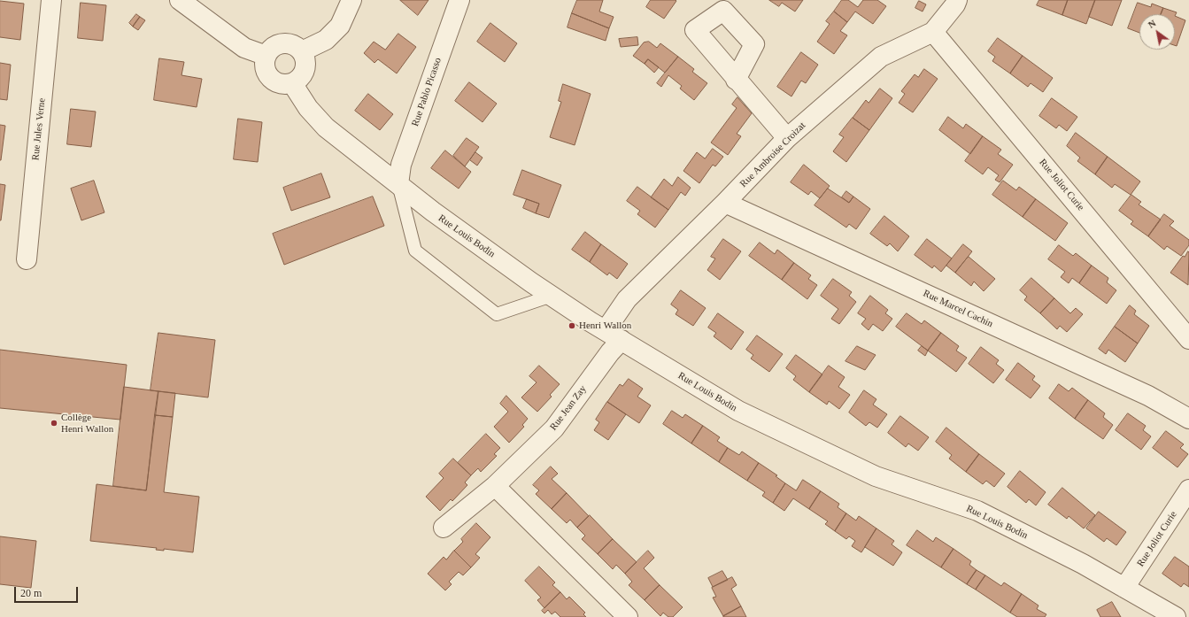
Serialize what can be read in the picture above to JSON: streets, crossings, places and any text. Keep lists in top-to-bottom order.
{
  "streets": {
    "street": [
      "Rue Pablo Picasso",
      "Rue Jules Verne",
      "Rue Ambroise Croizat",
      "Rue Joliot Curie",
      "Rue Louis Bodin",
      "Rue Marcel Cachin",
      "Rue Jean Zay"
    ]
  },
  "crossings": [
    ["Rue Pablo Picasso", "Rue Louis Bodin"],
    ["Rue Ambroise Croizat", "Rue Joliot Curie"],
    ["Rue Ambroise Croizat", "Rue Louis Bodin"],
    ["Rue Ambroise Croizat", "Rue Marcel Cachin"],
    ["Rue Ambroise Croizat", "Rue Jean Zay"],
    ["Rue Joliot Curie", "Rue Louis Bodin"],
    ["Rue Louis Bodin", "Rue Jean Zay"]
  ],
  "places": ["Henri Wallon", "Collège Henri Wallon"],
  "scale_bar": "20 m",
  "north": "top left"
}
